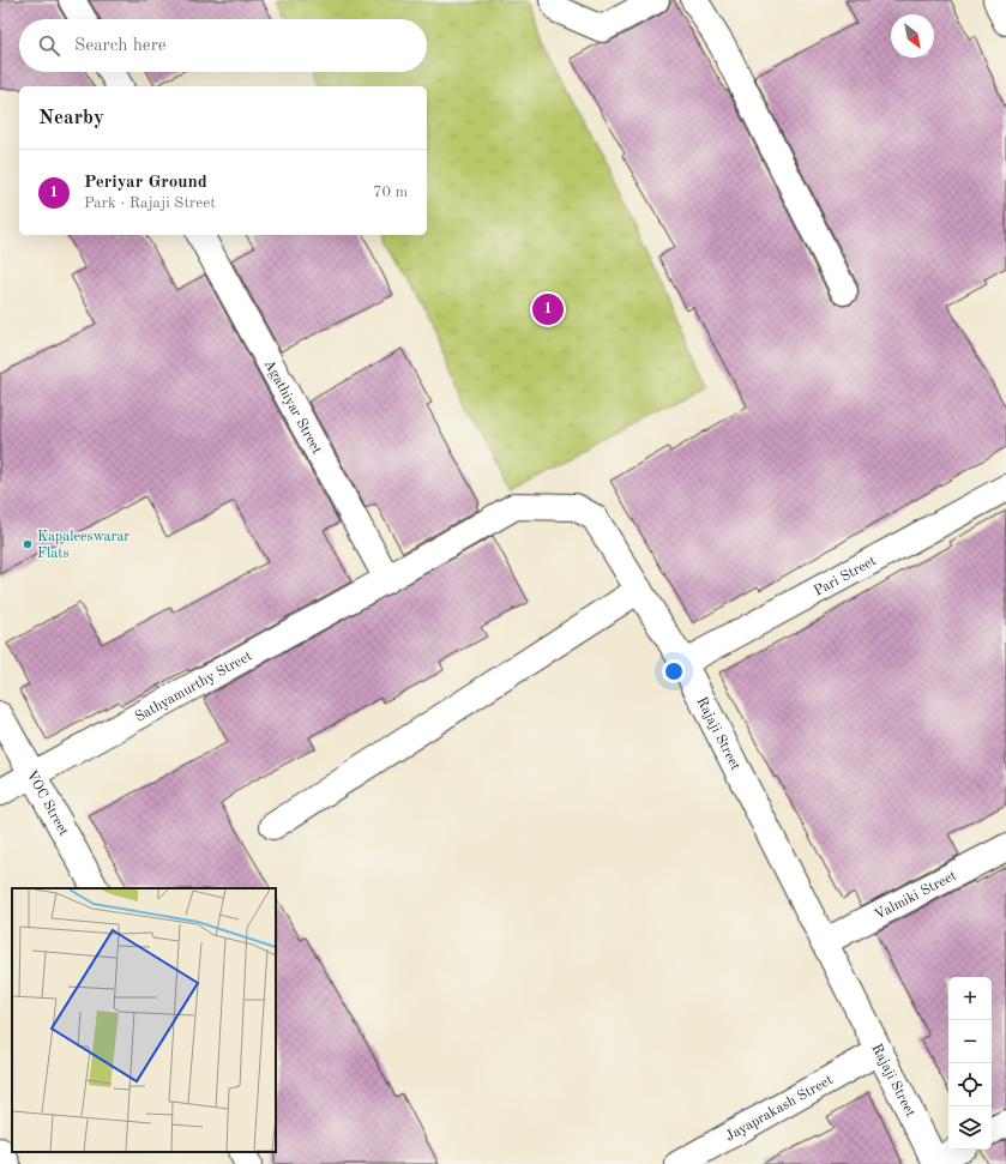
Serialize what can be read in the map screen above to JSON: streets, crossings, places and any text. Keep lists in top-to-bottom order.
{
  "streets": {
    "street": [
      "Agathiyar Street",
      "Pari Street",
      "Sathyamurthy Street",
      "Rajaji Street",
      "VOC Street",
      "Valmiki Street",
      "Jayaprakash Street"
    ]
  },
  "crossings": [
    ["Agathiyar Street", "Sathyamurthy Street"],
    ["Agathiyar Street", "Rajaji Street"],
    ["Pari Street", "Rajaji Street"],
    ["Sathyamurthy Street", "Rajaji Street"],
    ["Sathyamurthy Street", "VOC Street"],
    ["Rajaji Street", "Valmiki Street"],
    ["Rajaji Street", "Jayaprakash Street"]
  ],
  "places": ["Kapaleeswarar Flats"],
  "north": "bottom right",
  "page": {
    "search": "Search here",
    "heading": "Nearby",
    "list": [
      {
        "mark": "1",
        "name": "Periyar Ground",
        "note": "Park · Rajaji Street",
        "value": "70 m"
      }
    ],
    "pins": "1",
    "map_buttons": ["+", "−"]
  }
}
